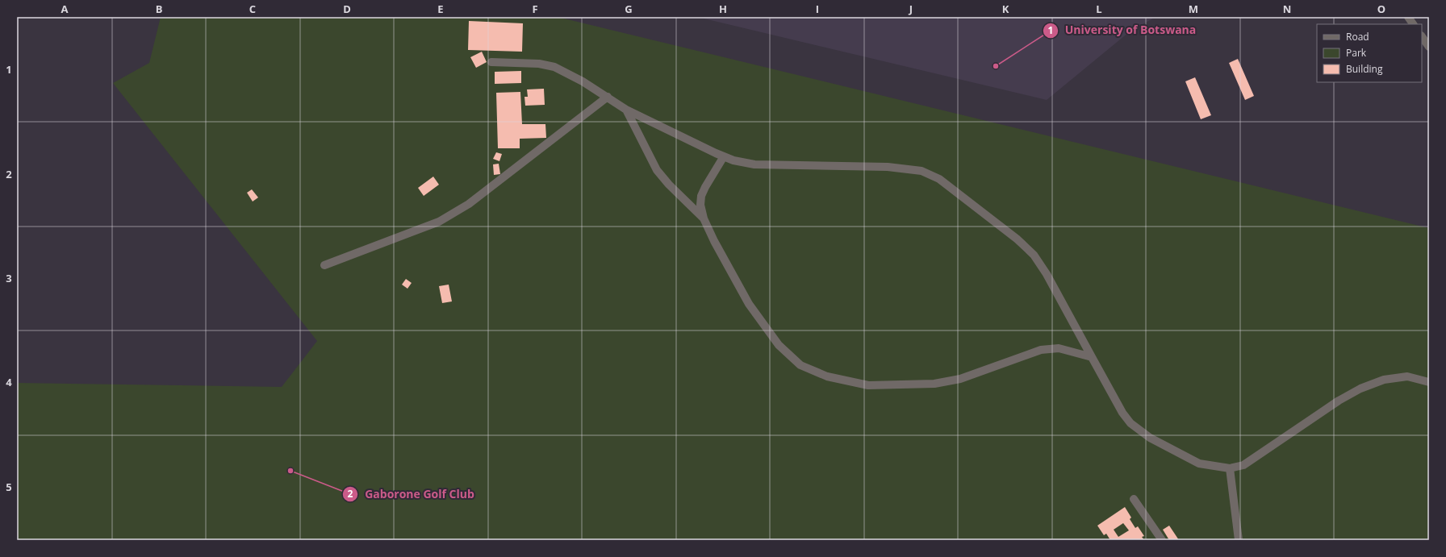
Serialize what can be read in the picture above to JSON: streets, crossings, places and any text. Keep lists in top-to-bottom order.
{
  "places": ["University of Botswana", "Gaborone Golf Club"],
  "legend": ["Road", "Park", "Building"],
  "grid": {
    "columns": [
      "A",
      "B",
      "C",
      "D",
      "E",
      "F",
      "G",
      "H",
      "I",
      "J",
      "K",
      "L",
      "M",
      "N",
      "O"
    ],
    "rows": [
      "1",
      "2",
      "3",
      "4",
      "5"
    ]
  }
}
